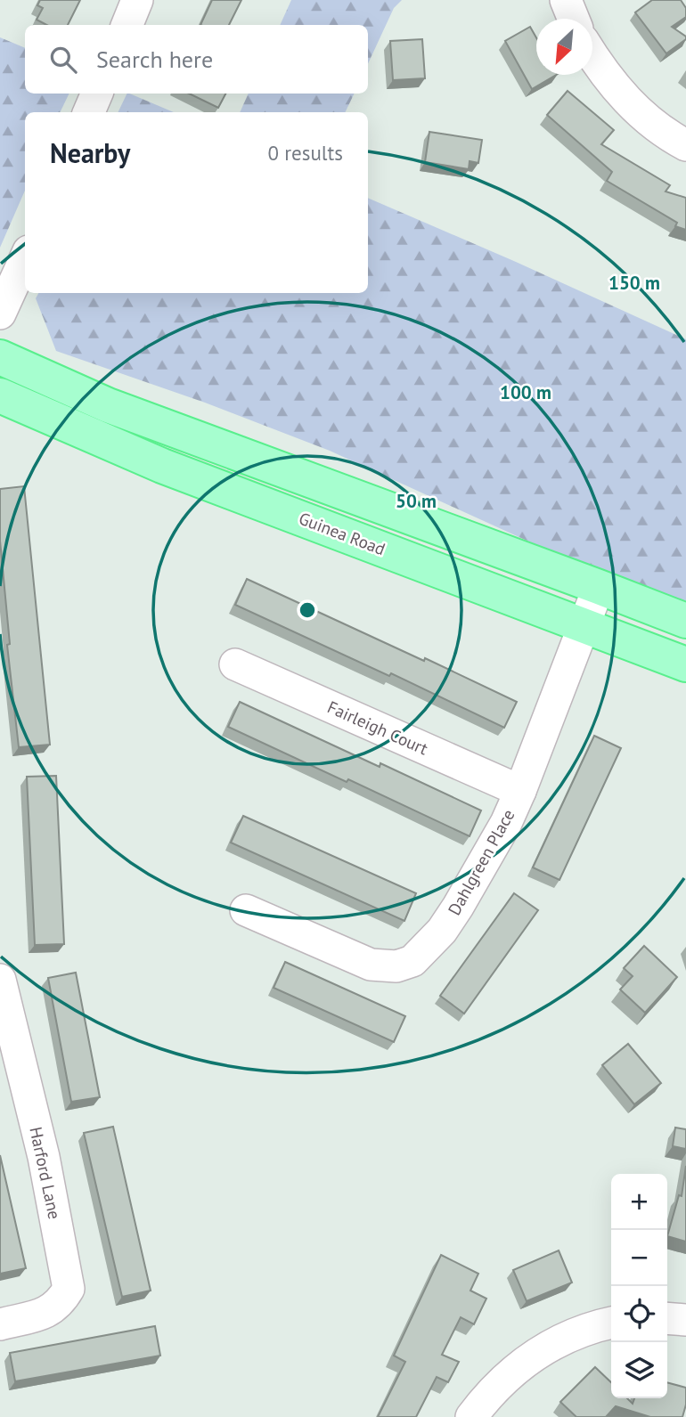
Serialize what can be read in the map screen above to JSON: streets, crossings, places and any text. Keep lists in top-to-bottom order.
{
  "streets": {
    "main road": ["Guinea Road"],
    "street": ["Fairleigh Court", "Dahlgreen Place", "Harford Lane"]
  },
  "crossings": [
    ["Guinea Road", "Dahlgreen Place"],
    ["Fairleigh Court", "Dahlgreen Place"]
  ],
  "north": "bottom left",
  "page": {
    "search": "Search here",
    "heading": ["Nearby", "0 results"],
    "map_buttons": ["+", "−"]
  },
  "rings": ["150 m", "100 m", "50 m"]
}
